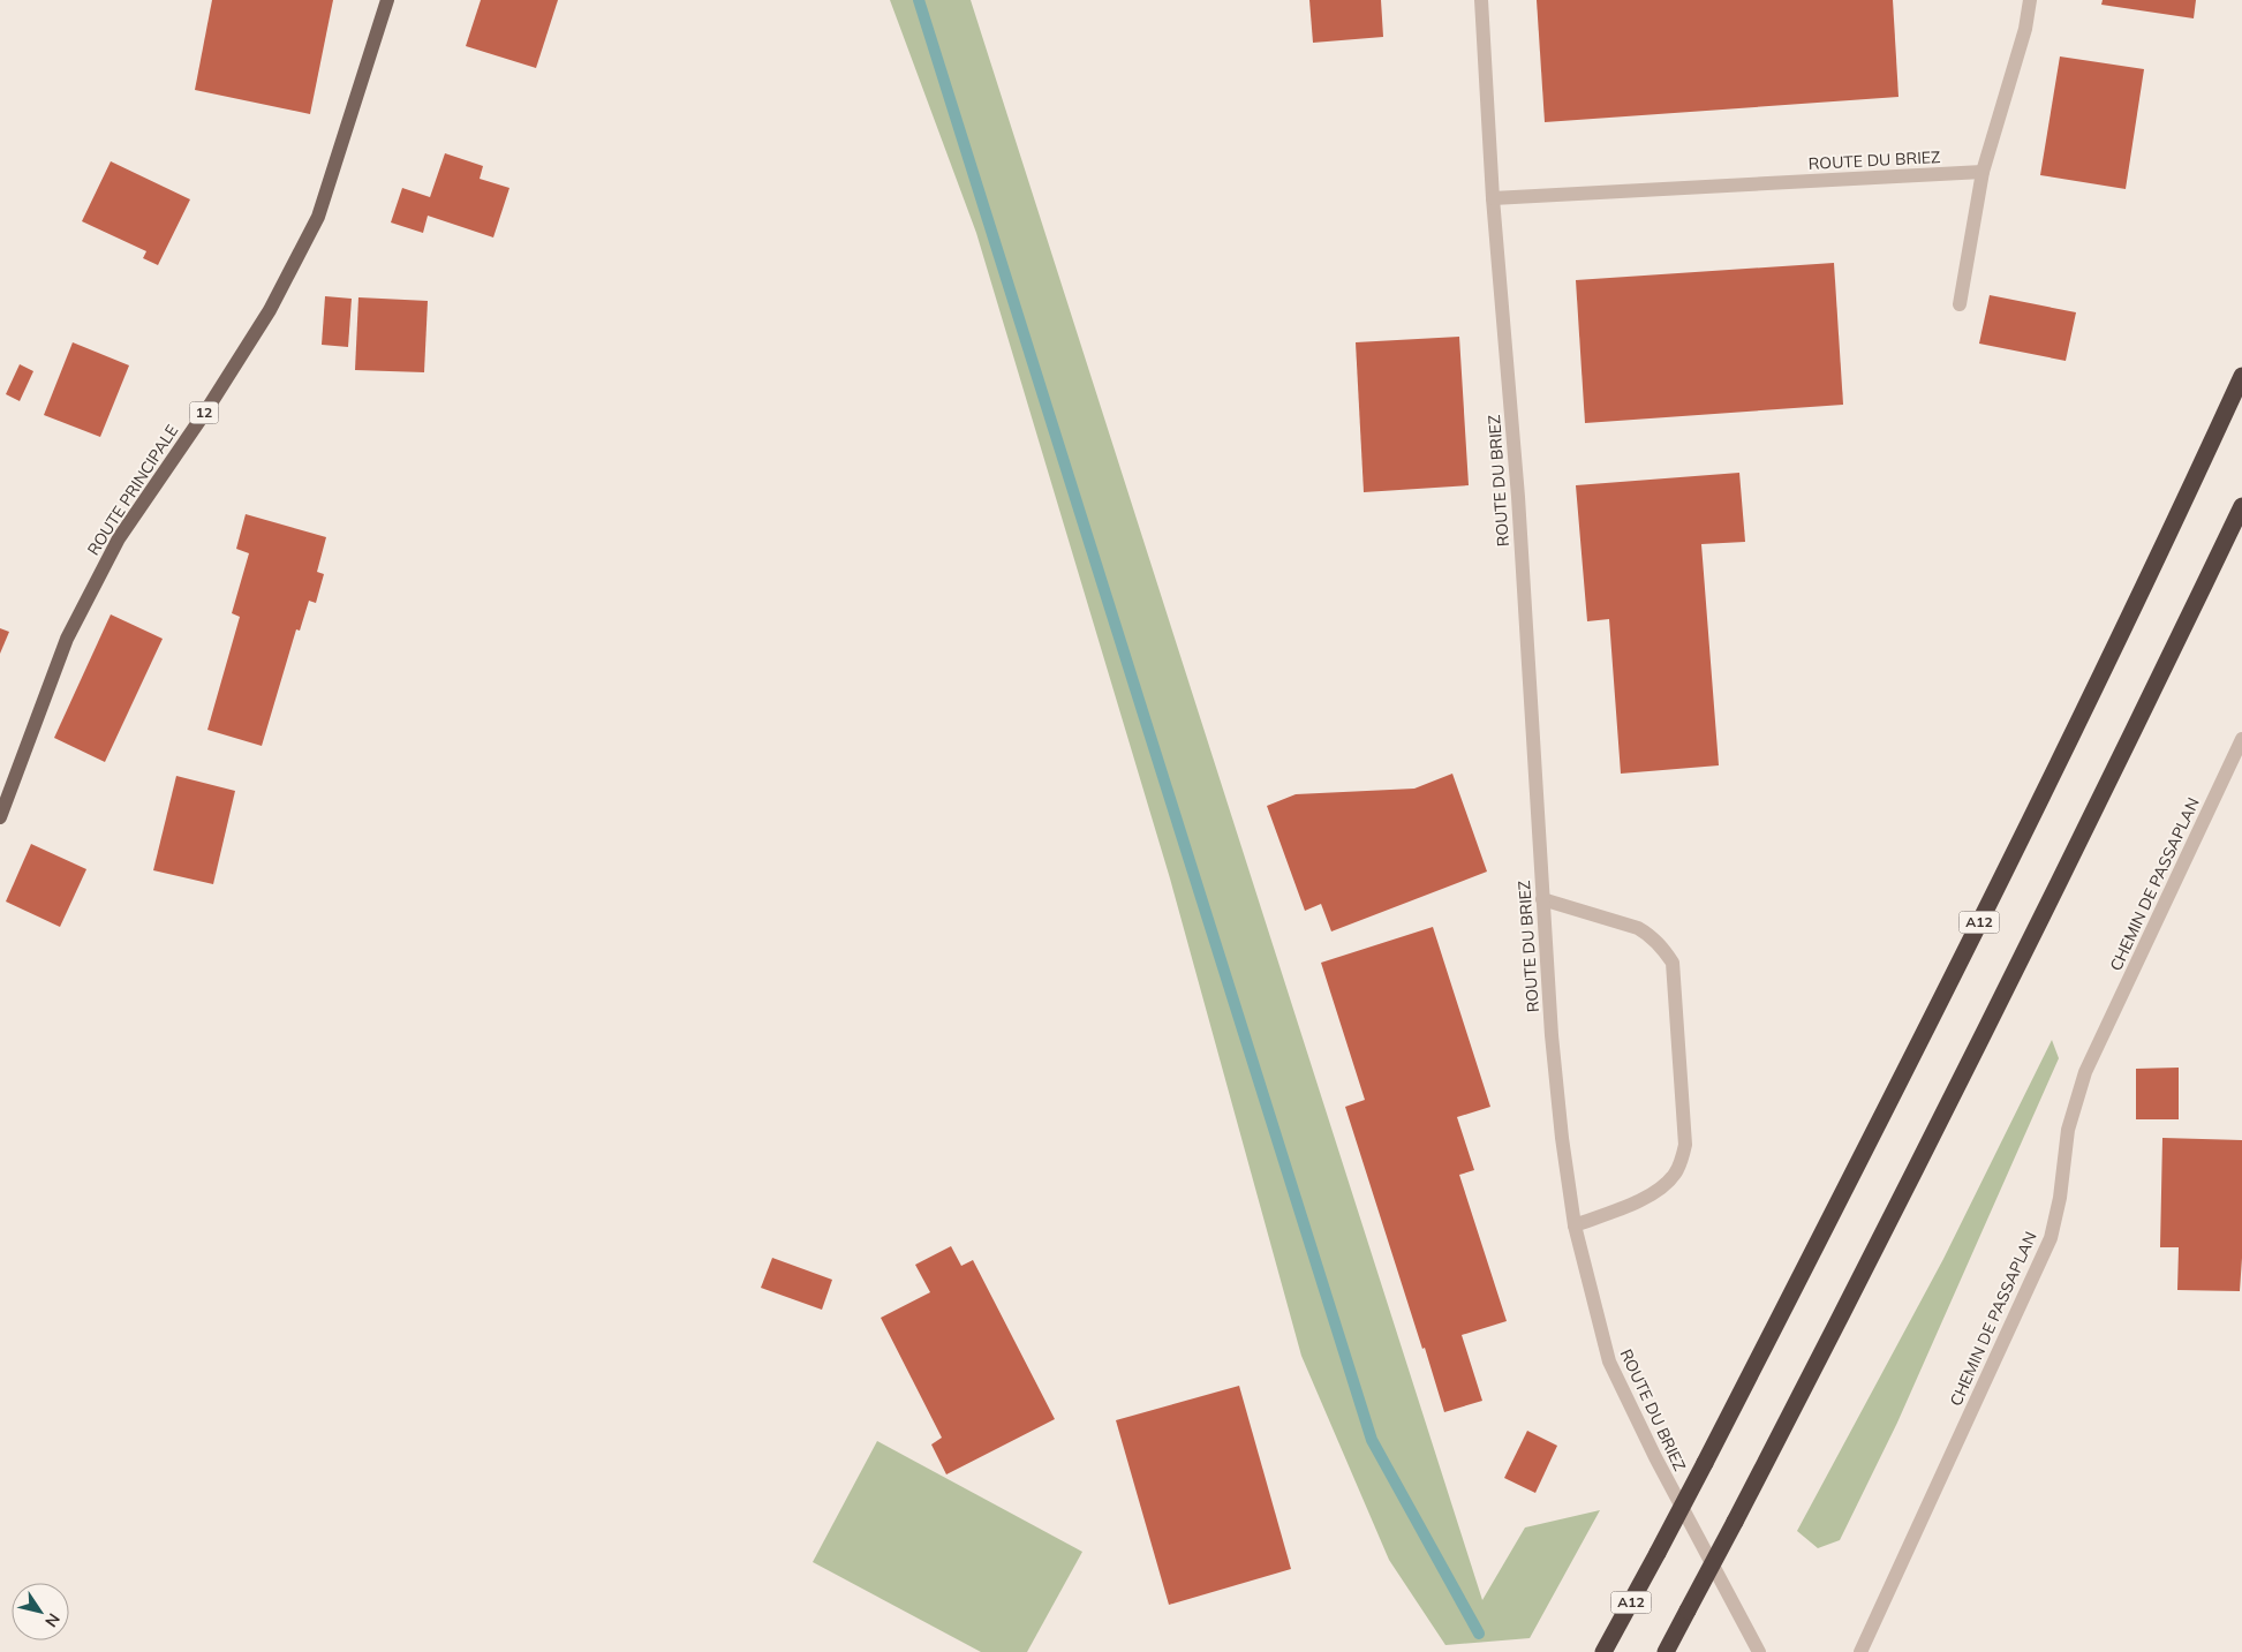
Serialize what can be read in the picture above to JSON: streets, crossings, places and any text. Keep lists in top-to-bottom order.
{
  "streets": {
    "highway": ["A12"],
    "main road": ["12", "ROUTE PRINCIPALE"],
    "street": ["ROUTE DU BRIEZ", "CHEMIN DE PASSAPLAN"]
  },
  "north": "bottom right"
}
